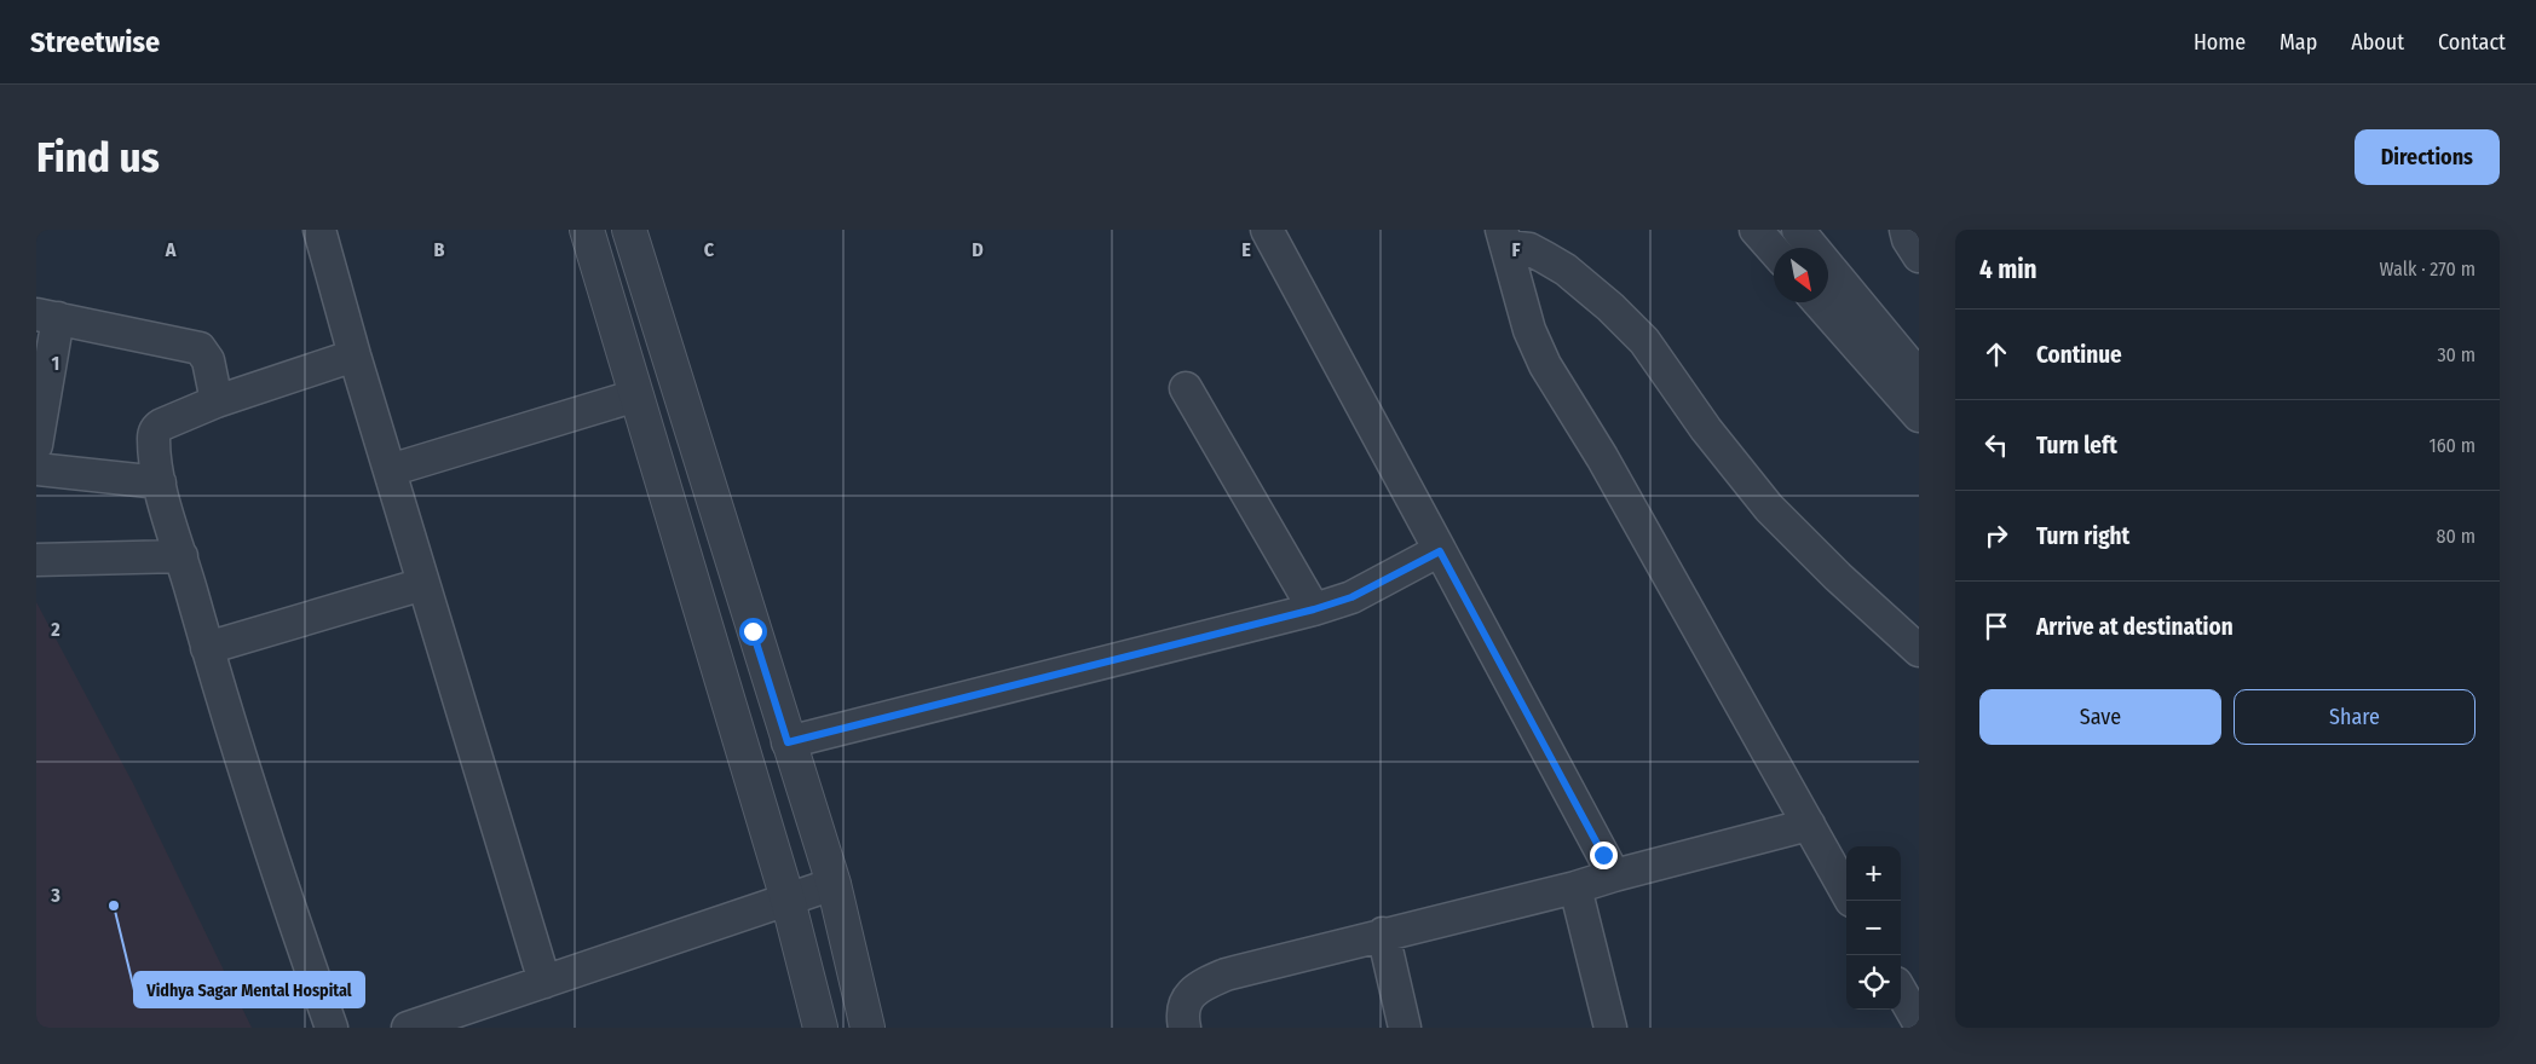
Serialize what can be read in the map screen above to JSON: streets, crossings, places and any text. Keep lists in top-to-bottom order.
{
  "places": ["Vidhya Sagar Mental Hospital"],
  "north": "bottom right",
  "page": {
    "header": "Streetwise",
    "nav": [
      "Home",
      "Map",
      "About",
      "Contact"
    ],
    "buttons": [
      "Directions",
      ["Save", "Share"]
    ],
    "title": "Find us",
    "heading": ["4 min", "Walk · 270 m"],
    "list": [
      ["Continue", "30 m"],
      ["Turn left", "160 m"],
      ["Turn right", "80 m"],
      "Arrive at destination"
    ],
    "map_buttons": ["+", "−"]
  },
  "grid": {
    "columns": [
      "A",
      "B",
      "C",
      "D",
      "E",
      "F"
    ],
    "rows": ["1", "2", "3"]
  }
}
